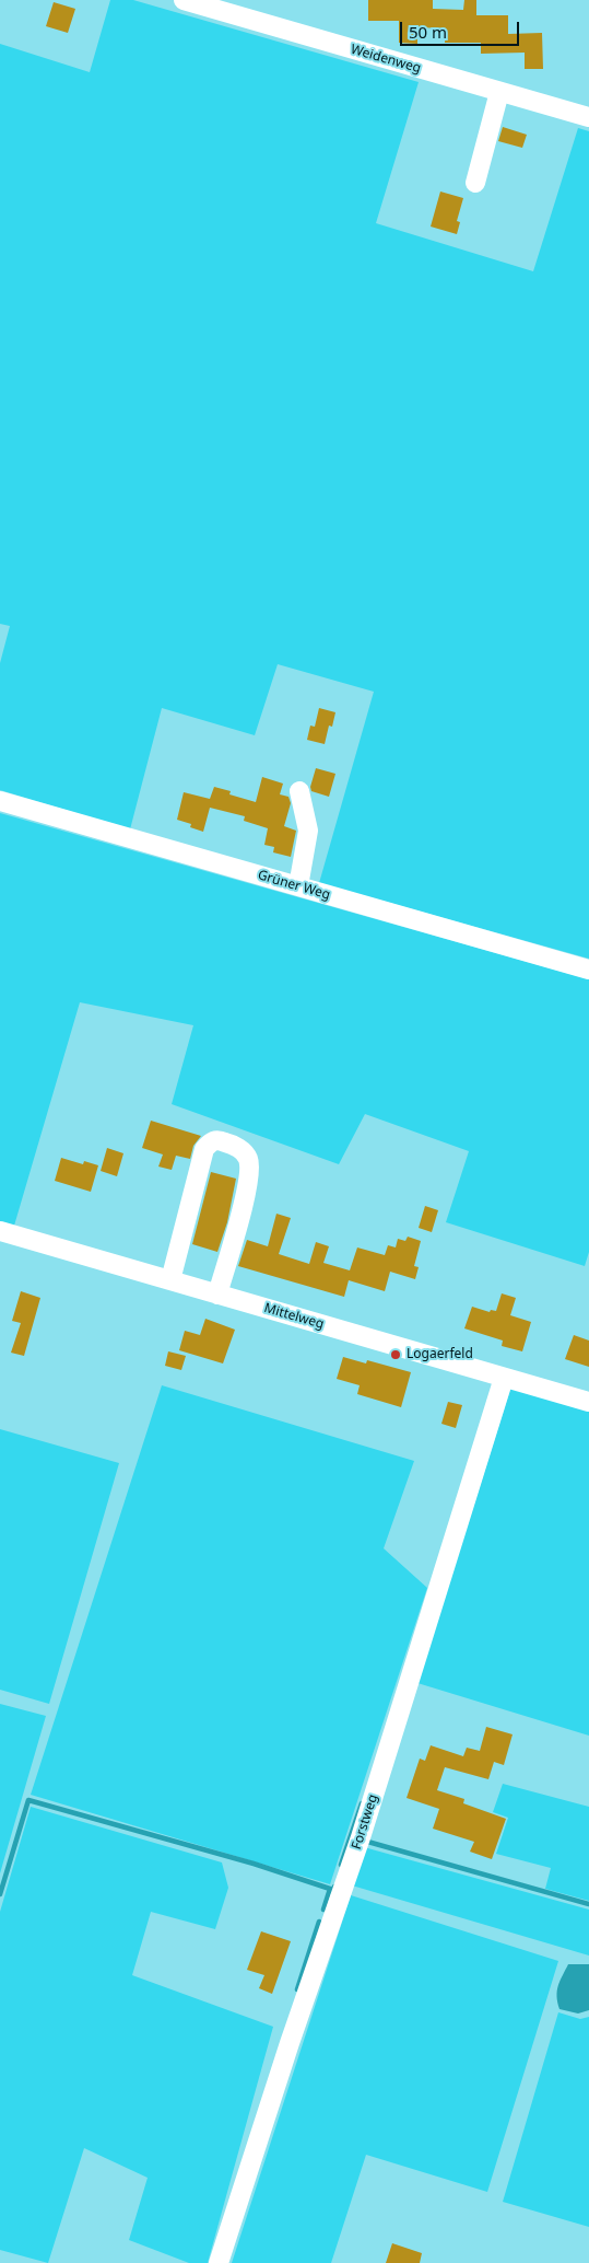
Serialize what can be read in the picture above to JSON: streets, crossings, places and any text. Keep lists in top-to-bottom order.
{
  "streets": {
    "street": [
      "Weidenweg",
      "Grüner Weg",
      "Mittelweg",
      "Forstweg"
    ]
  },
  "crossings": [
    ["Mittelweg", "Forstweg"]
  ],
  "places": ["Logaerfeld"],
  "scale_bar": "50 m"
}
